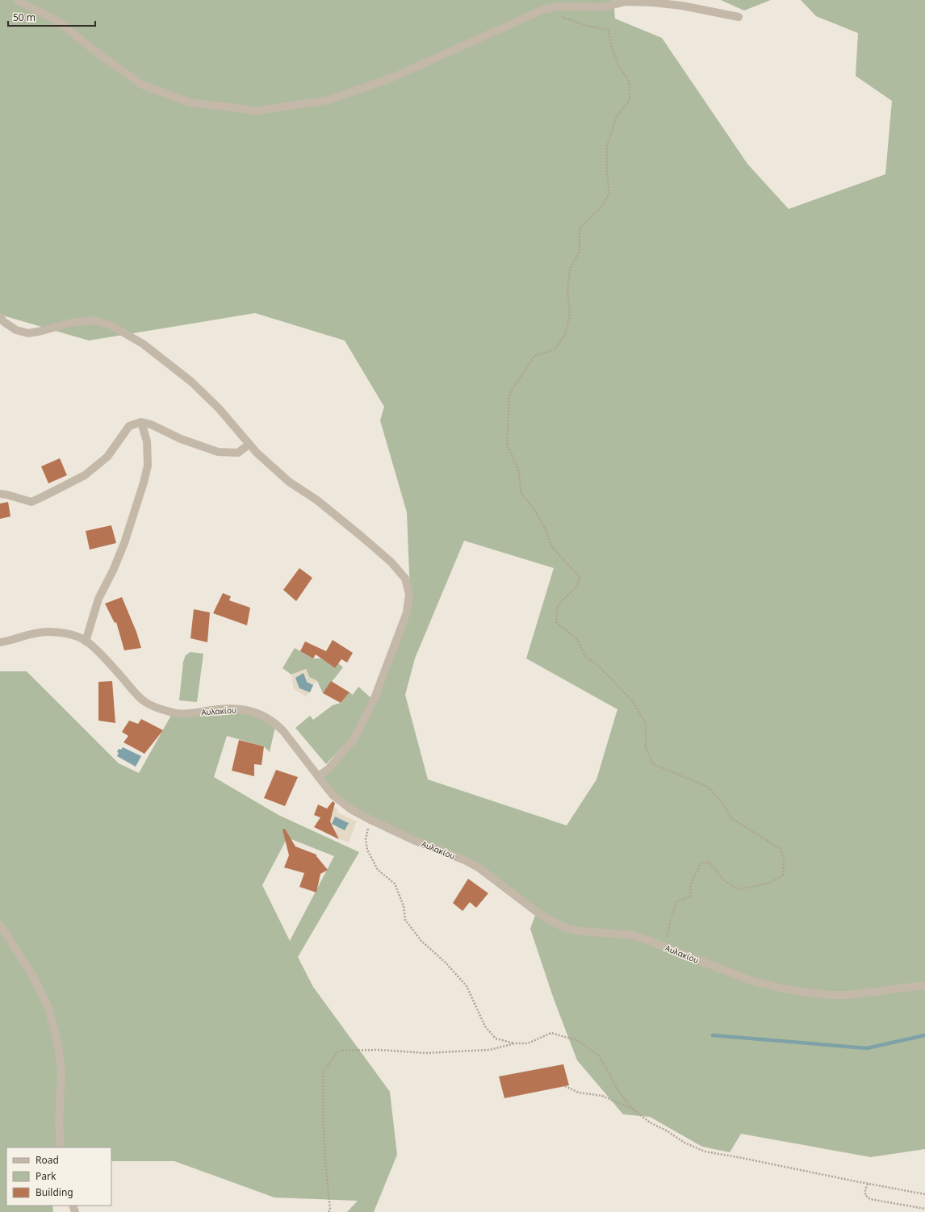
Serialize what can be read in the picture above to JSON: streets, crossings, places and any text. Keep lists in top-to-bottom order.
{
  "streets": {
    "street": ["Αυλακίου"]
  },
  "legend": ["Road", "Park", "Building"],
  "scale_bar": "50 m"
}
